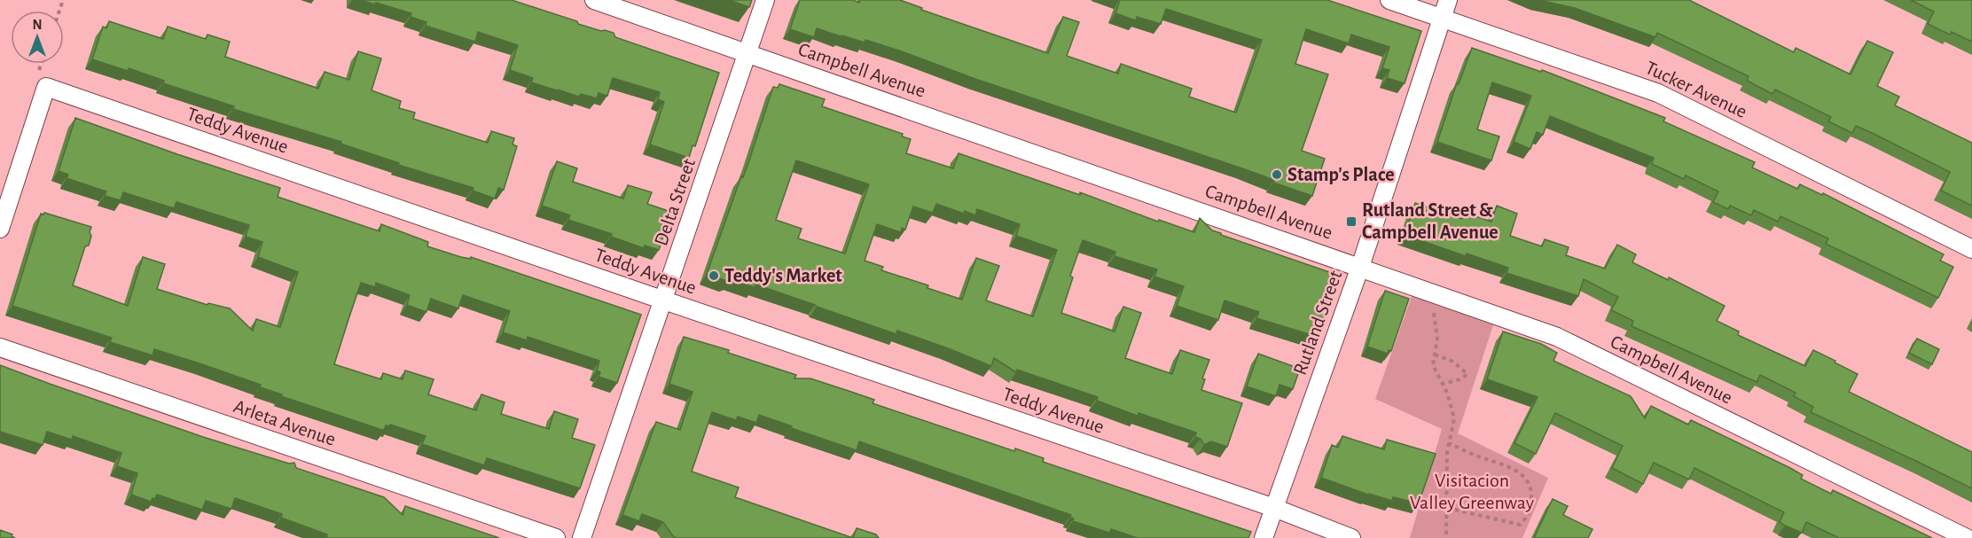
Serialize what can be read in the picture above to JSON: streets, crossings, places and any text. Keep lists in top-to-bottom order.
{
  "streets": {
    "street": [
      "Campbell Avenue",
      "Tucker Avenue",
      "Teddy Avenue",
      "Delta Street",
      "Rutland Street",
      "Arleta Avenue"
    ]
  },
  "crossings": [
    ["Campbell Avenue", "Delta Street"],
    ["Campbell Avenue", "Rutland Street"],
    ["Tucker Avenue", "Rutland Street"],
    ["Teddy Avenue", "Delta Street"],
    ["Teddy Avenue", "Rutland Street"]
  ],
  "parks": ["Visitacion Valley Greenway"],
  "places": {
    "other": ["Stamp's Place", "Teddy's Market"],
    "transit": ["Rutland Street & Campbell Avenue"]
  },
  "north": "top"
}
